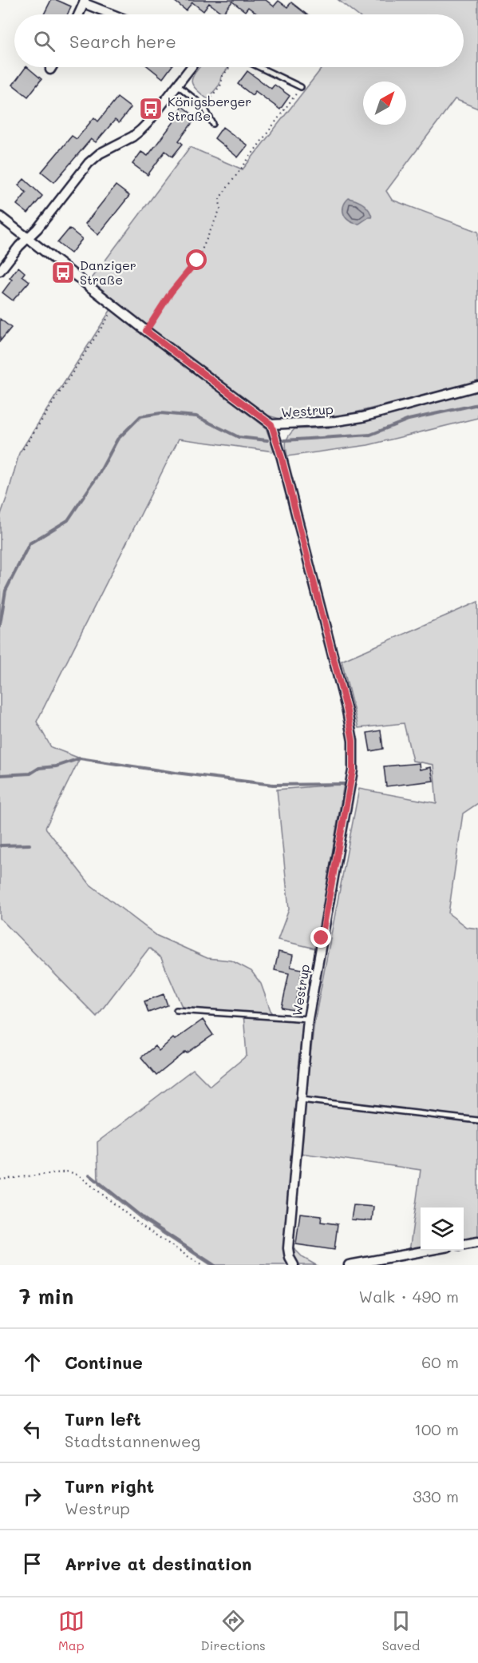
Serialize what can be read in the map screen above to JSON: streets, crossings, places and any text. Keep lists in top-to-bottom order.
{
  "streets": {
    "street": ["Westrup"]
  },
  "places": {
    "bus stop": ["Königsberger Straße", "Danziger Straße"]
  },
  "north": "top right",
  "page": {
    "search": "Search here",
    "heading": ["7 min", "Walk · 490 m"],
    "list": [
      ["Continue", "60 m"],
      ["Turn left", "Stadtstannenweg", "100 m"],
      ["Turn right", "Westrup", "330 m"],
      "Arrive at destination"
    ],
    "nav": ["Map", "Directions", "Saved"]
  }
}
